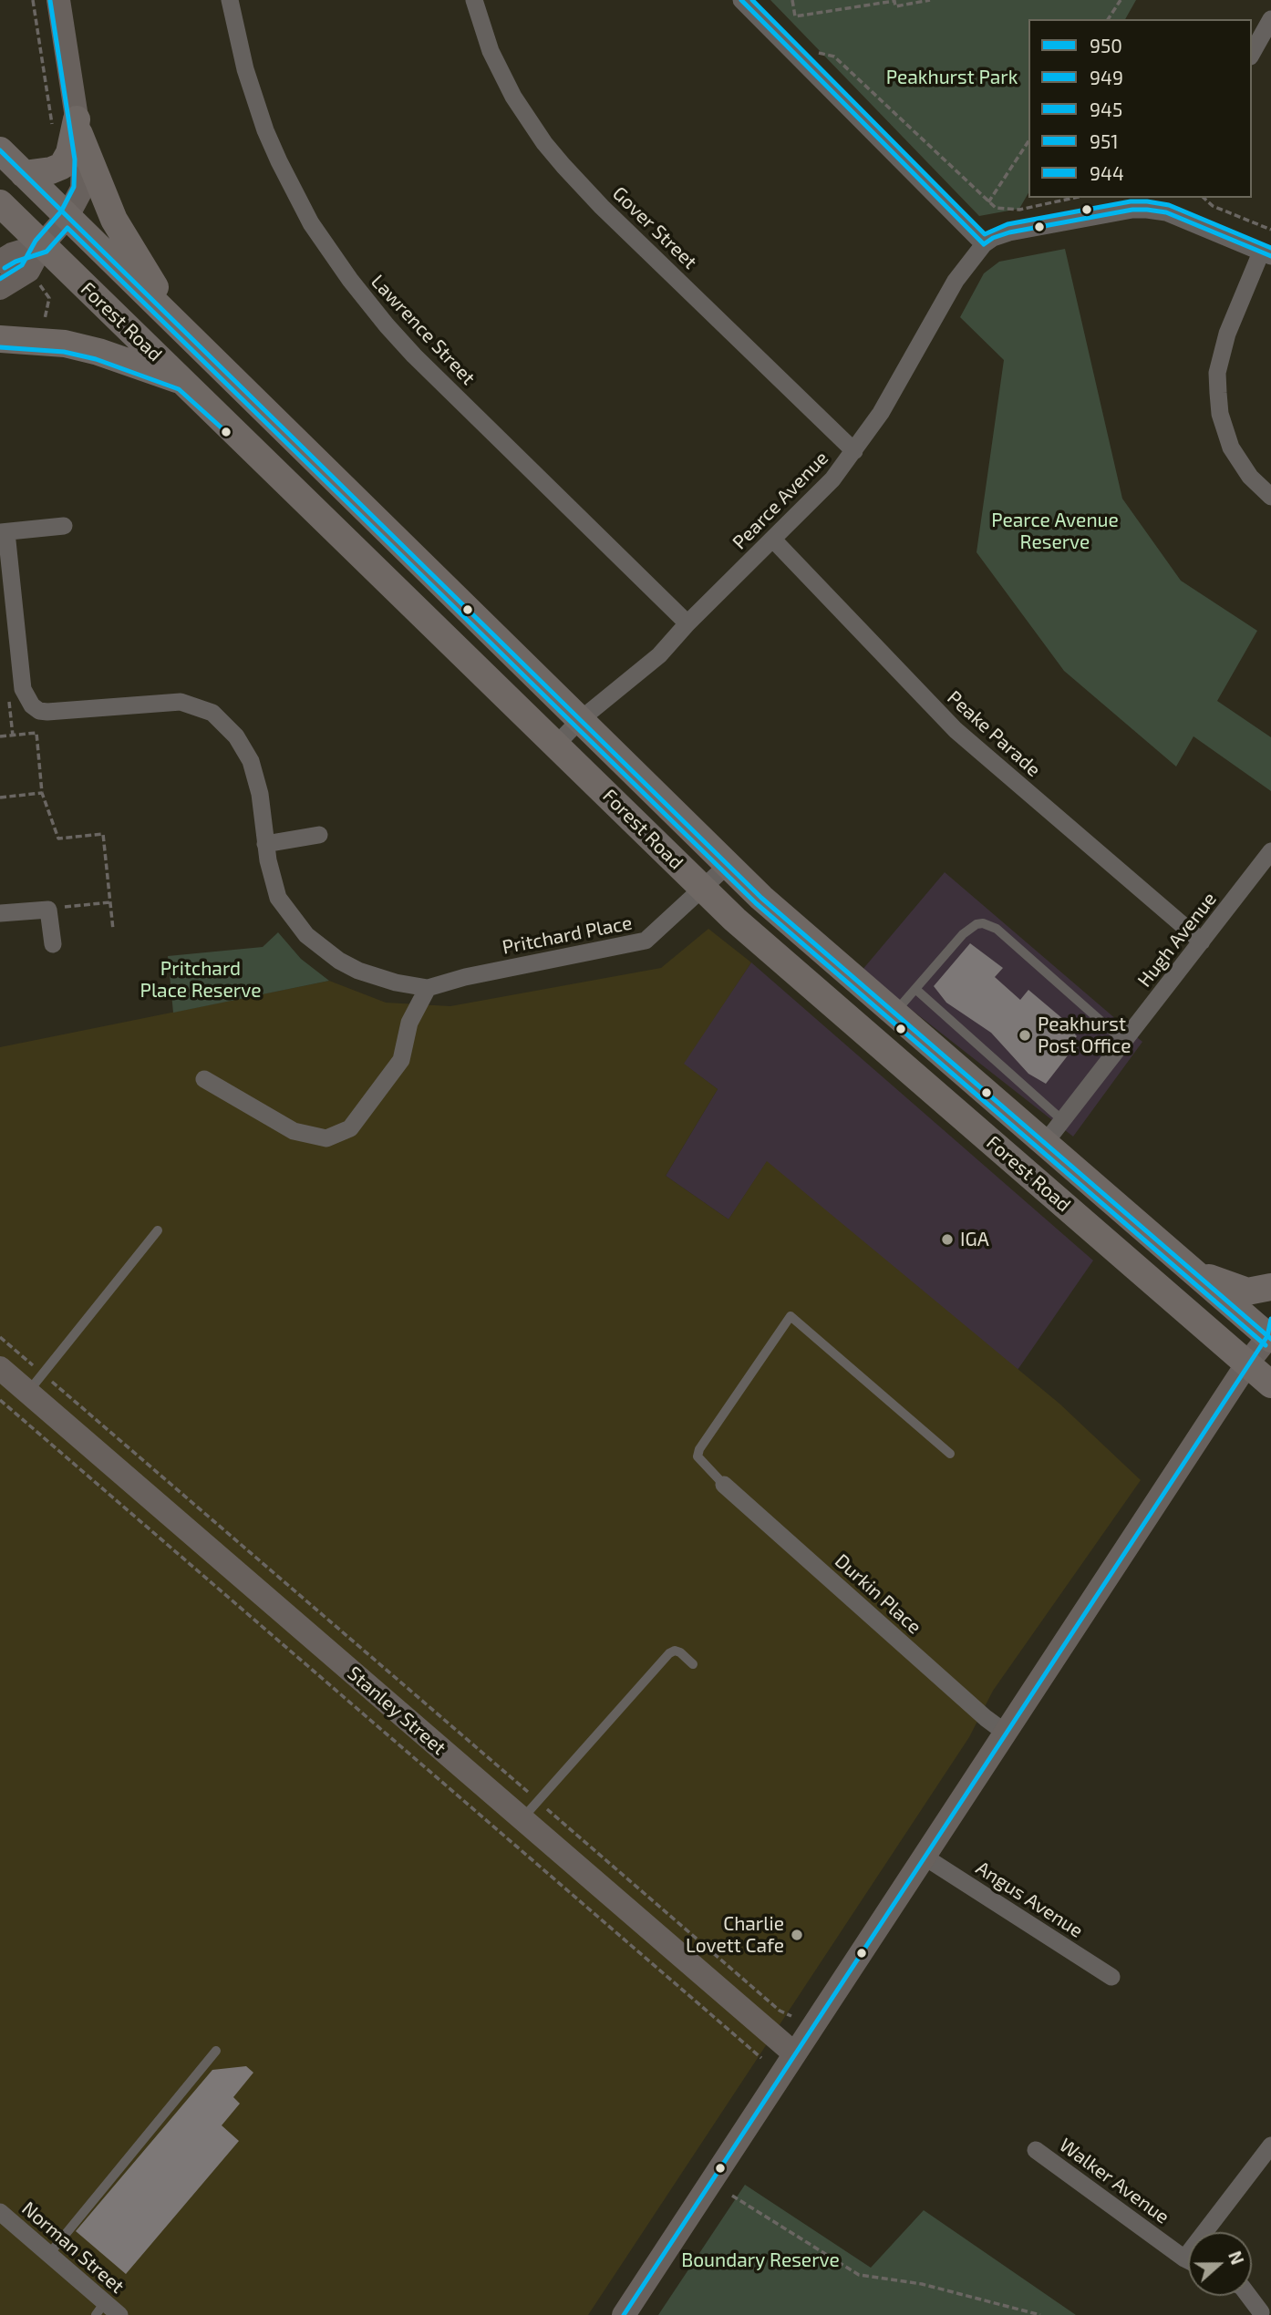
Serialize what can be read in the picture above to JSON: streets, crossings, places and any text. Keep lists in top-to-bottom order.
{
  "streets": {
    "main road": ["Forest Road", "Stanley Street"],
    "street": [
      "Gover Street",
      "Lawrence Street",
      "Pearce Avenue",
      "Peake Parade",
      "Pritchard Place",
      "Hugh Avenue",
      "Durkin Place",
      "Angus Avenue",
      "Walker Avenue",
      "Norman Street"
    ]
  },
  "crossings": [
    ["Gover Street", "Pearce Avenue"],
    ["Forest Road", "Pearce Avenue"],
    ["Forest Road", "Pritchard Place"],
    ["Forest Road", "Hugh Avenue"],
    ["Lawrence Street", "Pearce Avenue"],
    ["Pearce Avenue", "Peake Parade"],
    ["Peake Parade", "Hugh Avenue"]
  ],
  "parks": [
    "Peakhurst Park",
    "Pearce Avenue Reserve",
    "Pritchard Place Reserve",
    "Boundary Reserve"
  ],
  "places": ["Peakhurst Post Office", "IGA", "Charlie Lovett Cafe"],
  "lines": [
    "transit line 951",
    "transit line 944",
    "transit line 950",
    "transit line 949",
    "transit line 945"
  ],
  "legend": [
    "950",
    "949",
    "945",
    "951",
    "944"
  ],
  "north": "right"
}
